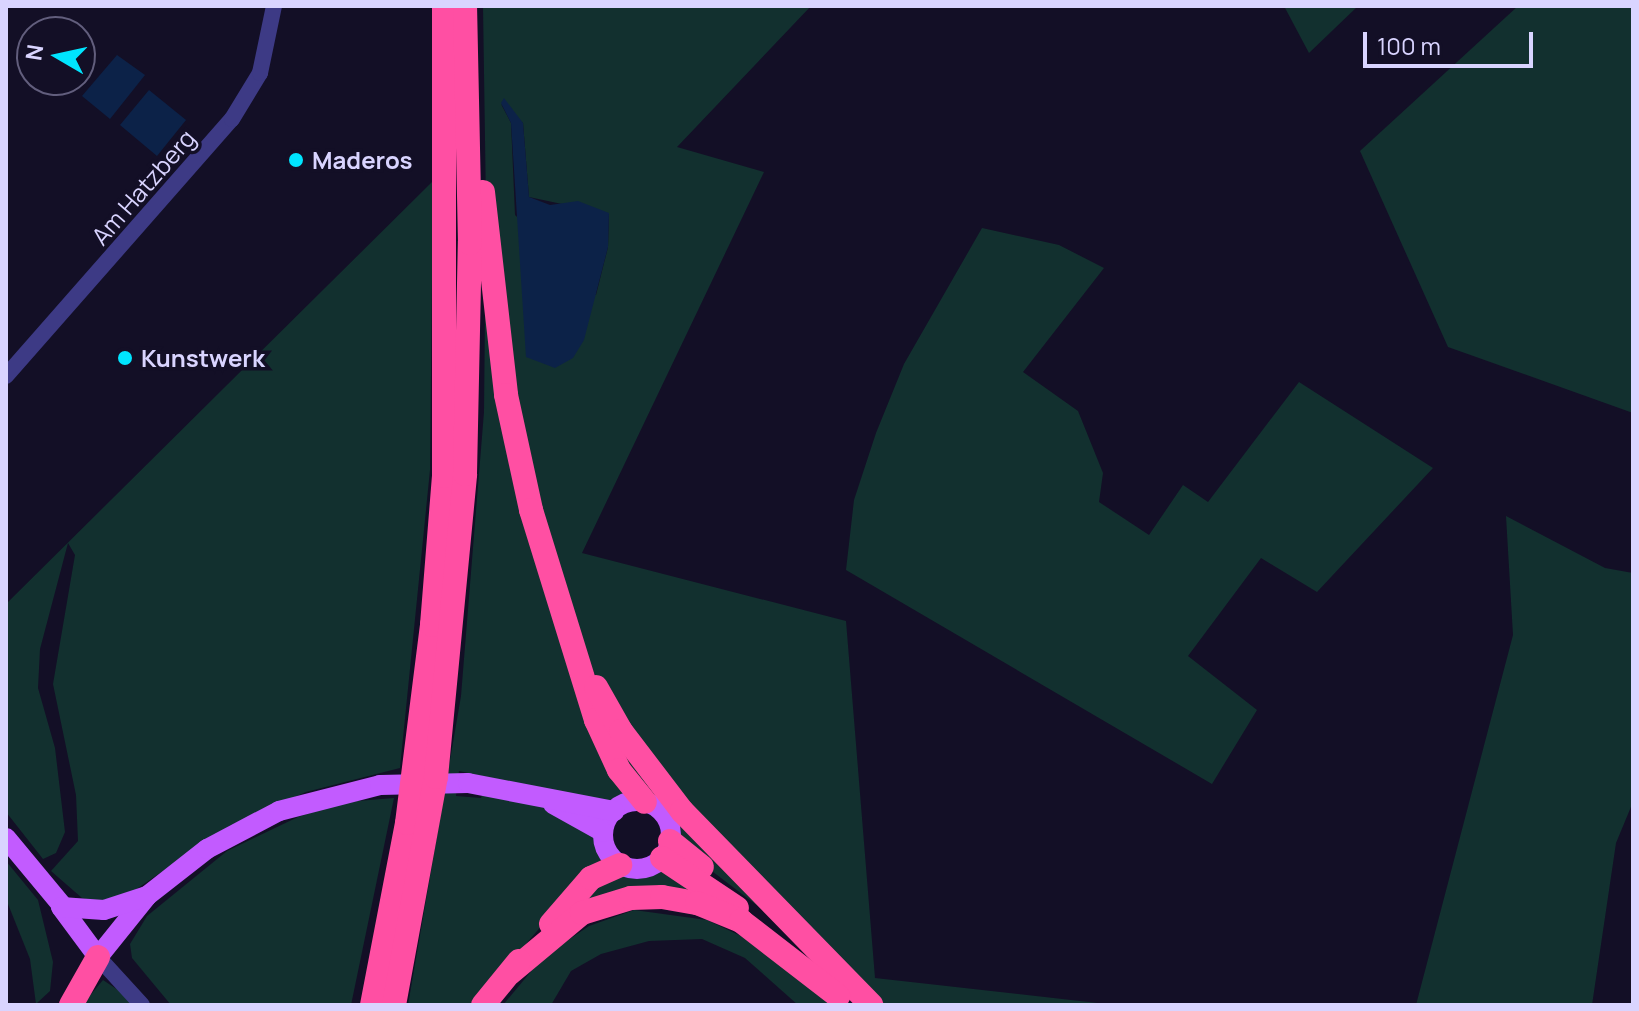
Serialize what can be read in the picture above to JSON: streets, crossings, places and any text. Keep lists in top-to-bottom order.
{
  "streets": {
    "street": ["Am Hatzberg"]
  },
  "places": ["Maderos", "Kunstwerk"],
  "scale_bar": "100 m",
  "north": "left"
}
